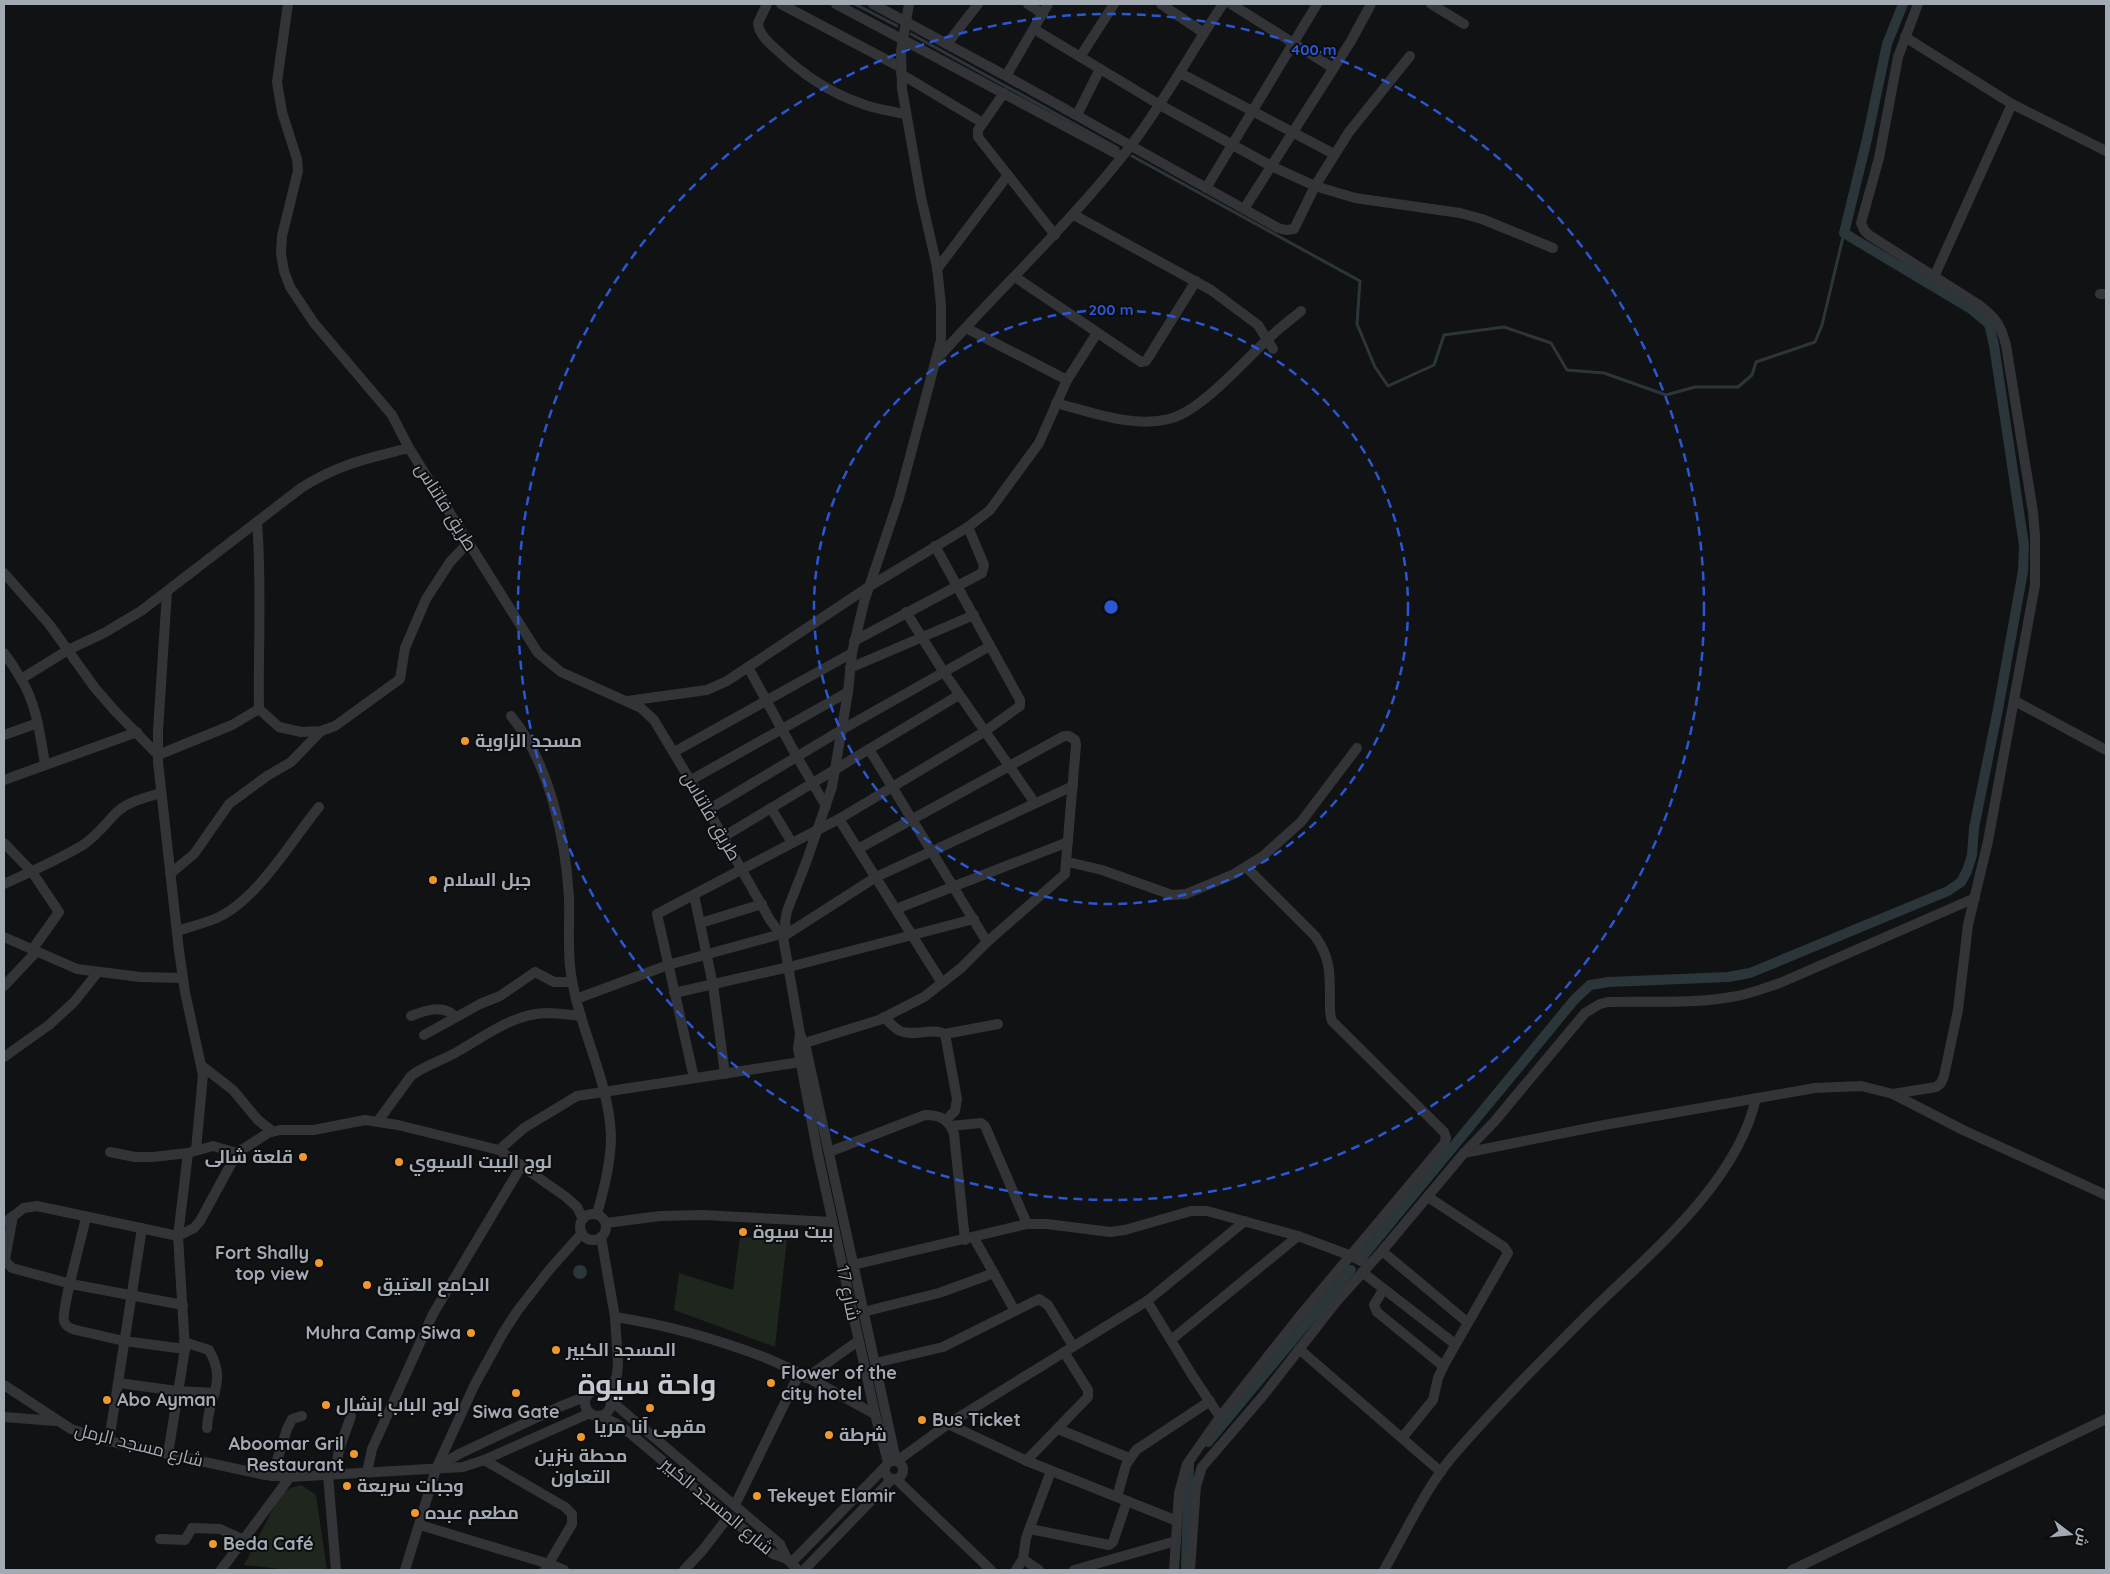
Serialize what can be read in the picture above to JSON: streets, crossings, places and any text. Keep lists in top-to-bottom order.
{
  "streets": {
    "street": [
      "طريق فاتناس",
      "شارع 17",
      "شارع مسجد الرمل",
      "شارع المسجد الكبير"
    ]
  },
  "crossings": [
    ["طريق فاتناس", "شارع 17"]
  ],
  "districts": ["واحة سيوة"],
  "places": [
    "مسجد الزاوية",
    "جبل السلام",
    "قلعة شالى",
    "لوج البيت السيوي",
    "بيت سيوة",
    "Fort Shally top view",
    "الجامع العتيق",
    "Muhra Camp Siwa",
    "المسجد الكبير",
    "Flower of the city hotel",
    "Siwa Gate",
    "Abo Ayman",
    "لوج الباب إنشال",
    "مقهى آنا مريا",
    "Bus Ticket",
    "شرطة",
    "محطة بنزين التعاون",
    "Aboomar Gril Restaurant",
    "وجبات سريعة",
    "Tekeyet Elamir",
    "مطعم عبده",
    "Beda Café"
  ],
  "north": "right",
  "rings": ["400 m", "200 m"]
}
